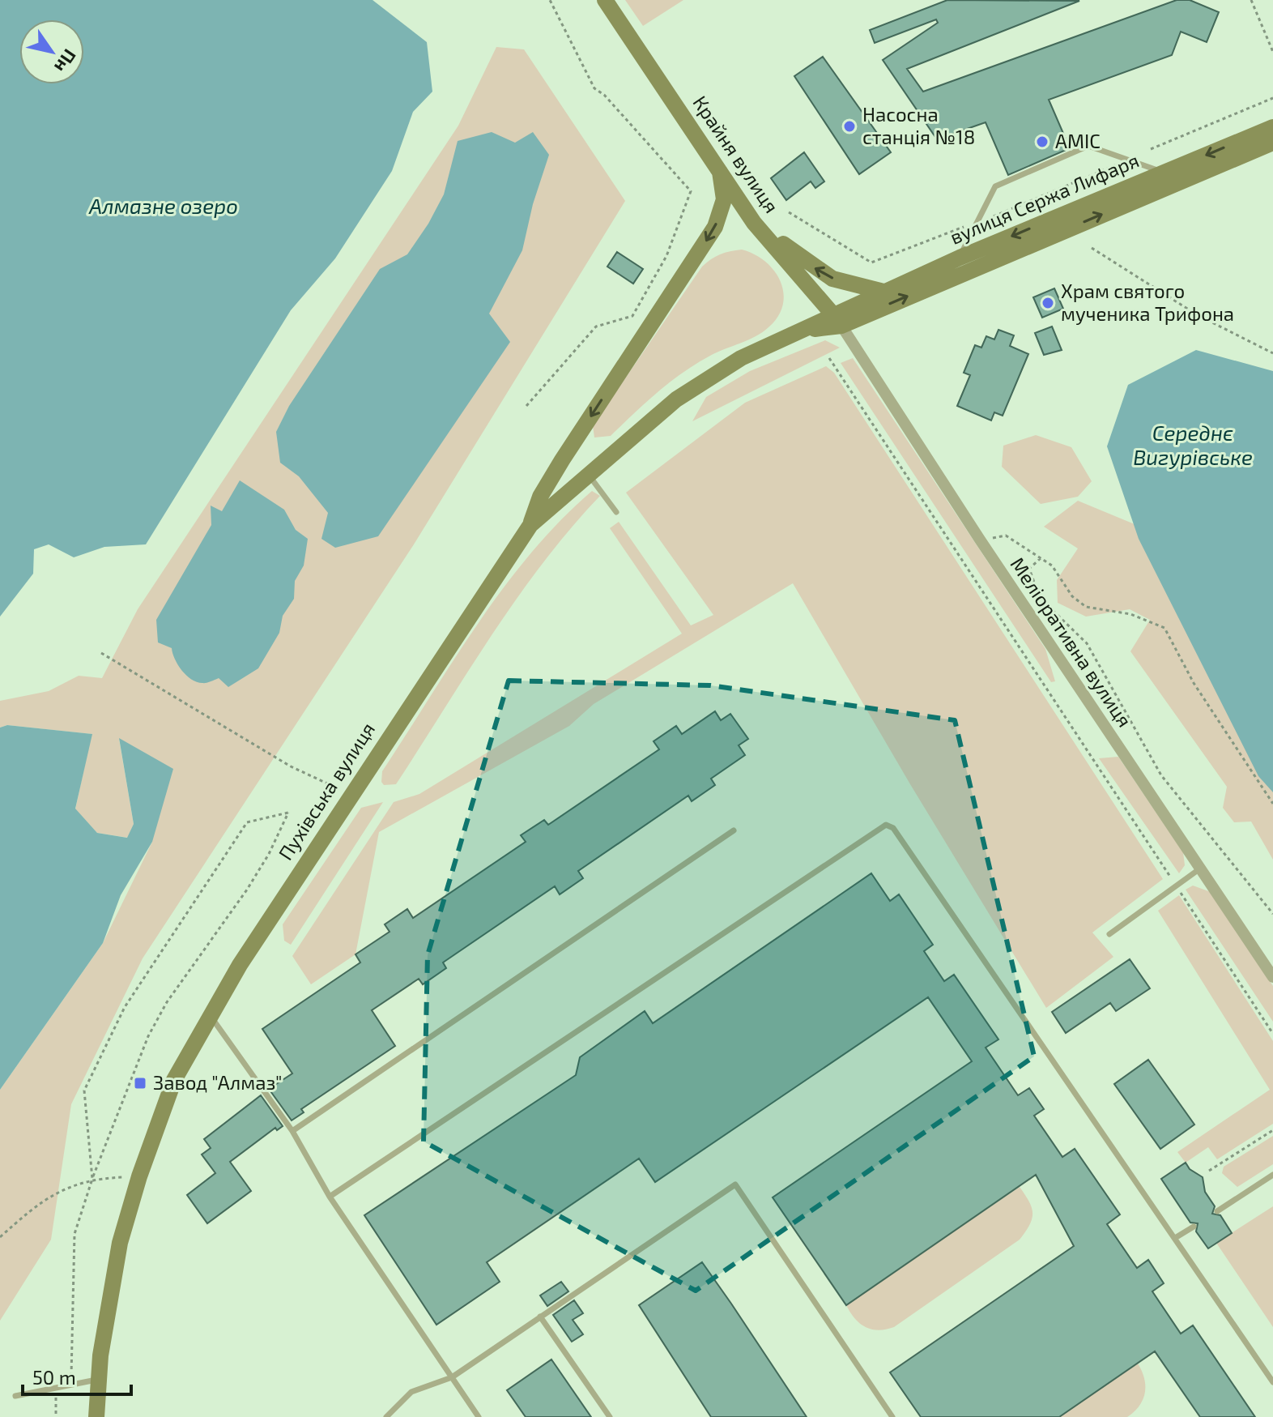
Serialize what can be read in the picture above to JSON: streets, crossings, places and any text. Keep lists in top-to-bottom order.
{
  "streets": {
    "street": [
      "Крайня вулиця",
      "вулиця Сержа Лифаря",
      "Меліоративна вулиця",
      "Пухівська вулиця"
    ]
  },
  "crossings": [
    ["Крайня вулиця", "вулиця Сержа Лифаря"],
    ["Крайня вулиця", "Меліоративна вулиця"],
    ["Крайня вулиця", "Пухівська вулиця"],
    ["вулиця Сержа Лифаря", "Меліоративна вулиця"],
    ["вулиця Сержа Лифаря", "Пухівська вулиця"],
    ["Меліоративна вулиця", "Пухівська вулиця"]
  ],
  "water": ["Алмазне озеро", "Середнє Вигурівське"],
  "places": {
    "other": ["Насосна станція №18", "AMIC", "Храм святого мученика Трифона"],
    "transit": ["Завод \"Алмаз\""]
  },
  "scale_bar": "50 m",
  "north": "bottom right"
}
